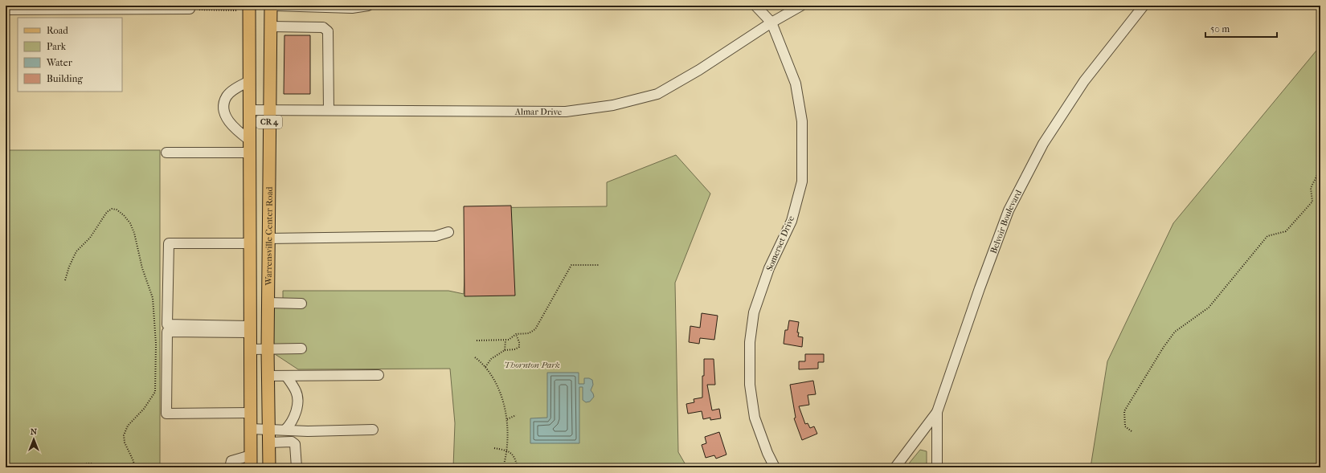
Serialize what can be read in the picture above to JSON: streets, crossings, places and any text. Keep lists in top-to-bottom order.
{
  "streets": {
    "main road": ["CR 4", "Warrensville Center Road"],
    "street": ["Almar Drive", "Belvoir Boulevard", "Somerset Drive"]
  },
  "crossings": [
    ["Almar Drive", "Warrensville Center Road"],
    ["Almar Drive", "Somerset Drive"]
  ],
  "parks": ["Thornton Park"],
  "legend": [
    "Road",
    "Park",
    "Water",
    "Building"
  ],
  "scale_bar": "50 m",
  "north": "top"
}
